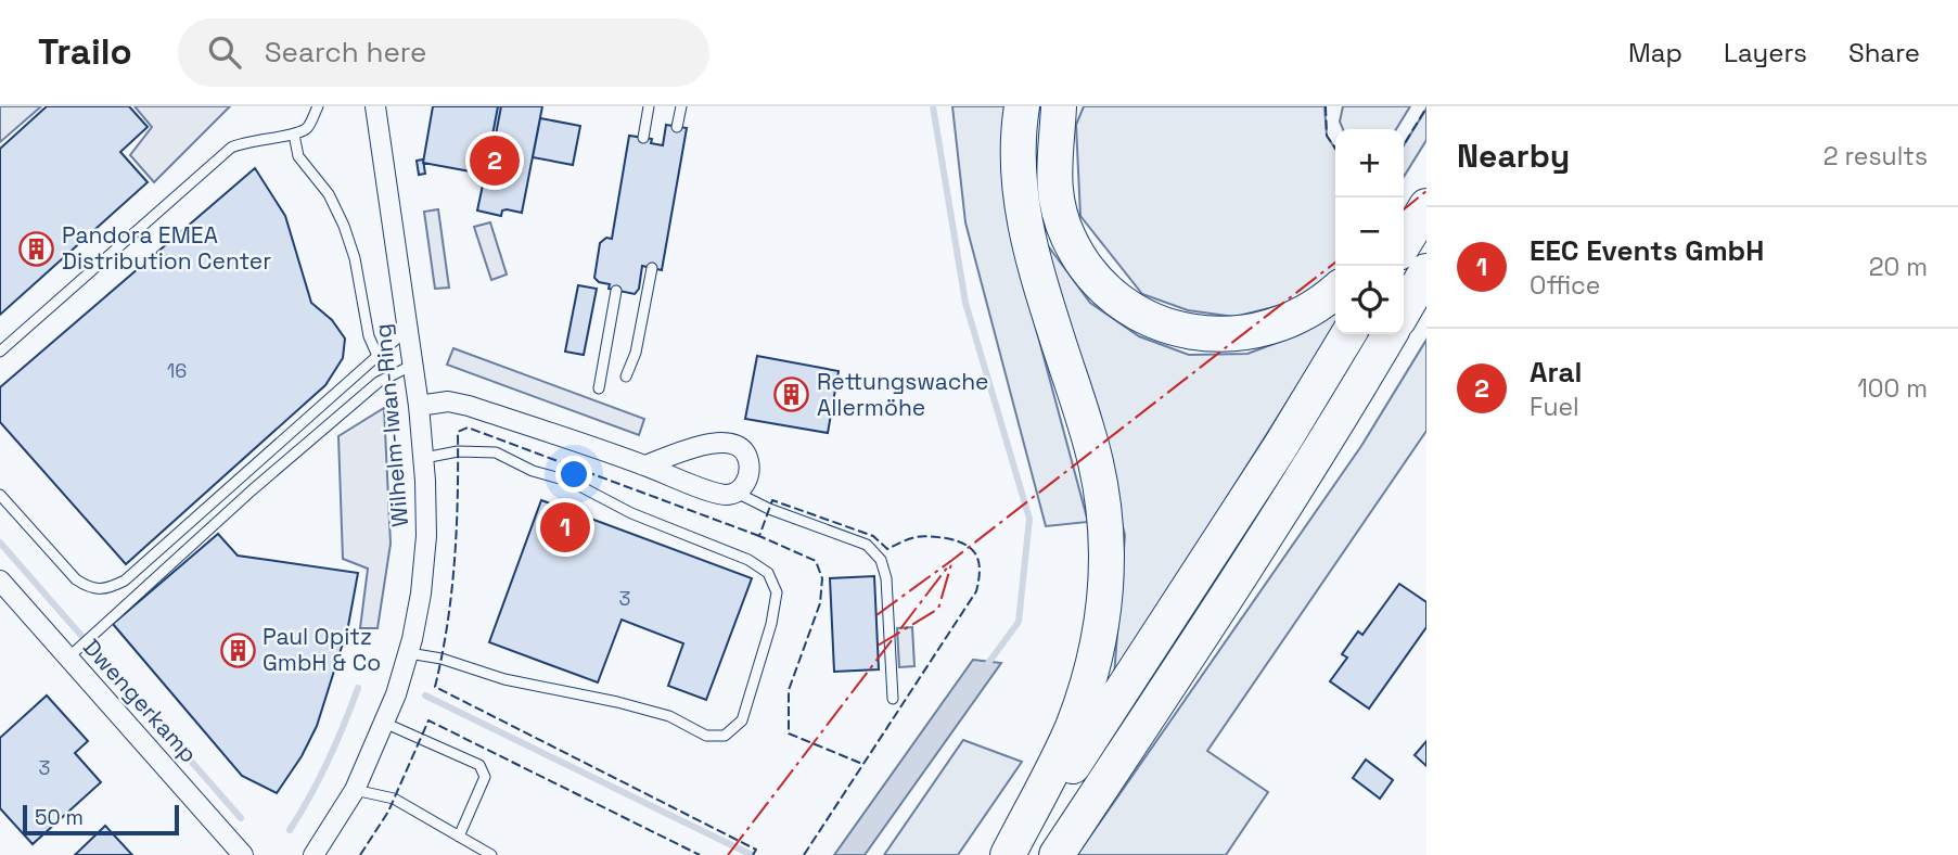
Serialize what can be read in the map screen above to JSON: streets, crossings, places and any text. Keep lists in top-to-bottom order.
{
  "streets": {
    "street": ["Wilhelm-Iwan-Ring", "Dwengerkamp"]
  },
  "places": {
    "building": ["Pandora EMEA Distribution Center", "Rettungswache Allermöhe", "Paul Opitz GmbH & Co"]
  },
  "house_numbers": ["16", "3", "3"],
  "scale_bar": "50 m",
  "page": {
    "header": "Trailo",
    "search": "Search here",
    "nav": ["Map", "Layers", "Share"],
    "heading": ["Nearby", "2 results"],
    "map_buttons": ["+", "−"],
    "pins": ["2", "1"],
    "list": [
      {
        "mark": "1",
        "name": "EEC Events GmbH",
        "note": "Office",
        "value": "20 m"
      },
      {
        "mark": "2",
        "name": "Aral",
        "note": "Fuel",
        "value": "100 m"
      }
    ],
    "scale": "50 m"
  }
}
